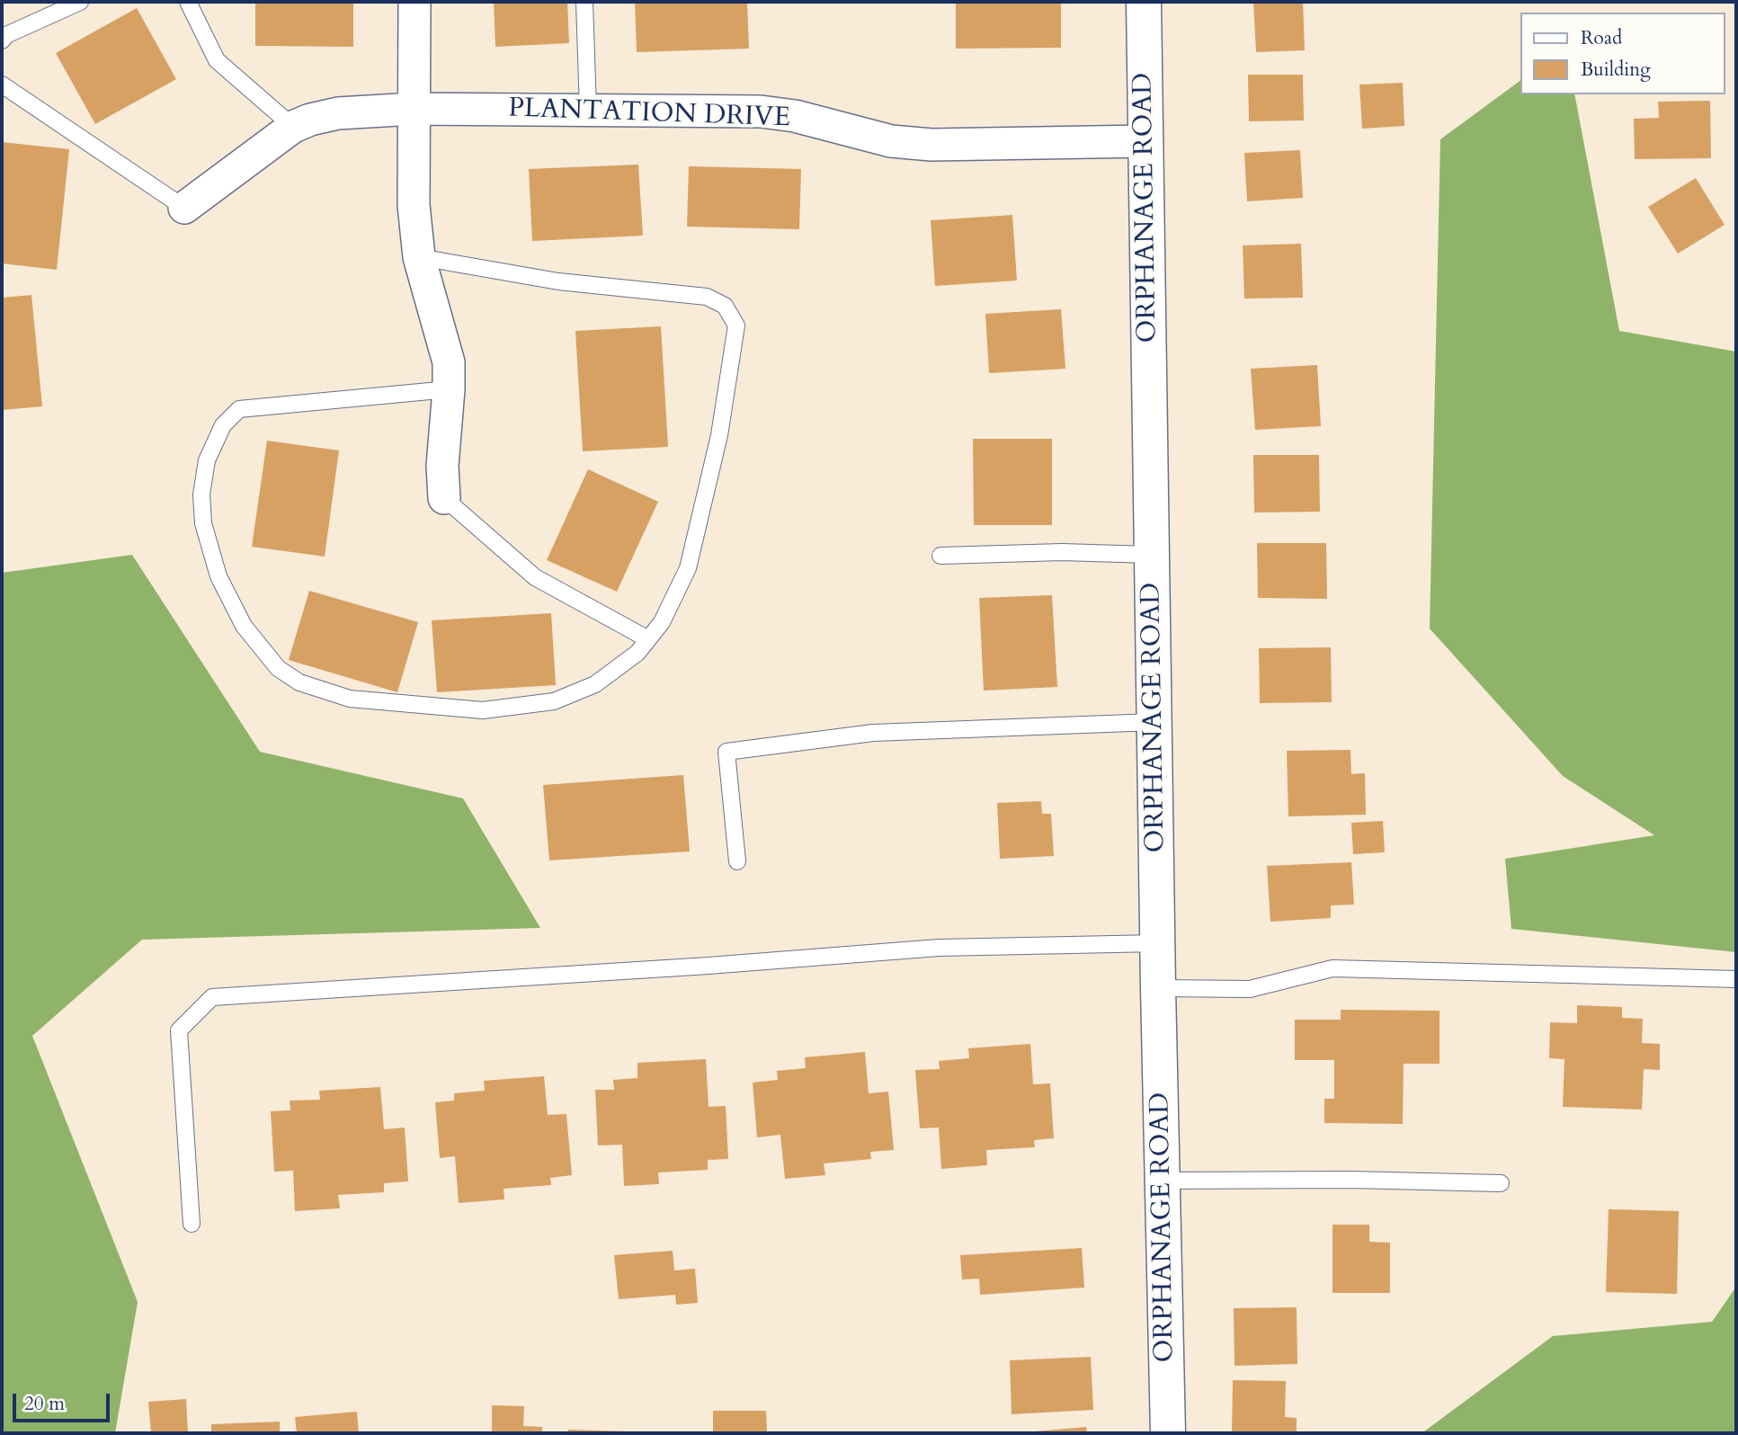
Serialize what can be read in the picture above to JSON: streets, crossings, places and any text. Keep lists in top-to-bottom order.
{
  "streets": {
    "main road": ["ORPHANAGE ROAD"],
    "street": ["PLANTATION DRIVE"]
  },
  "crossings": [
    ["PLANTATION DRIVE", "ORPHANAGE ROAD"]
  ],
  "legend": ["Road", "Building"],
  "scale_bar": "20 m"
}
